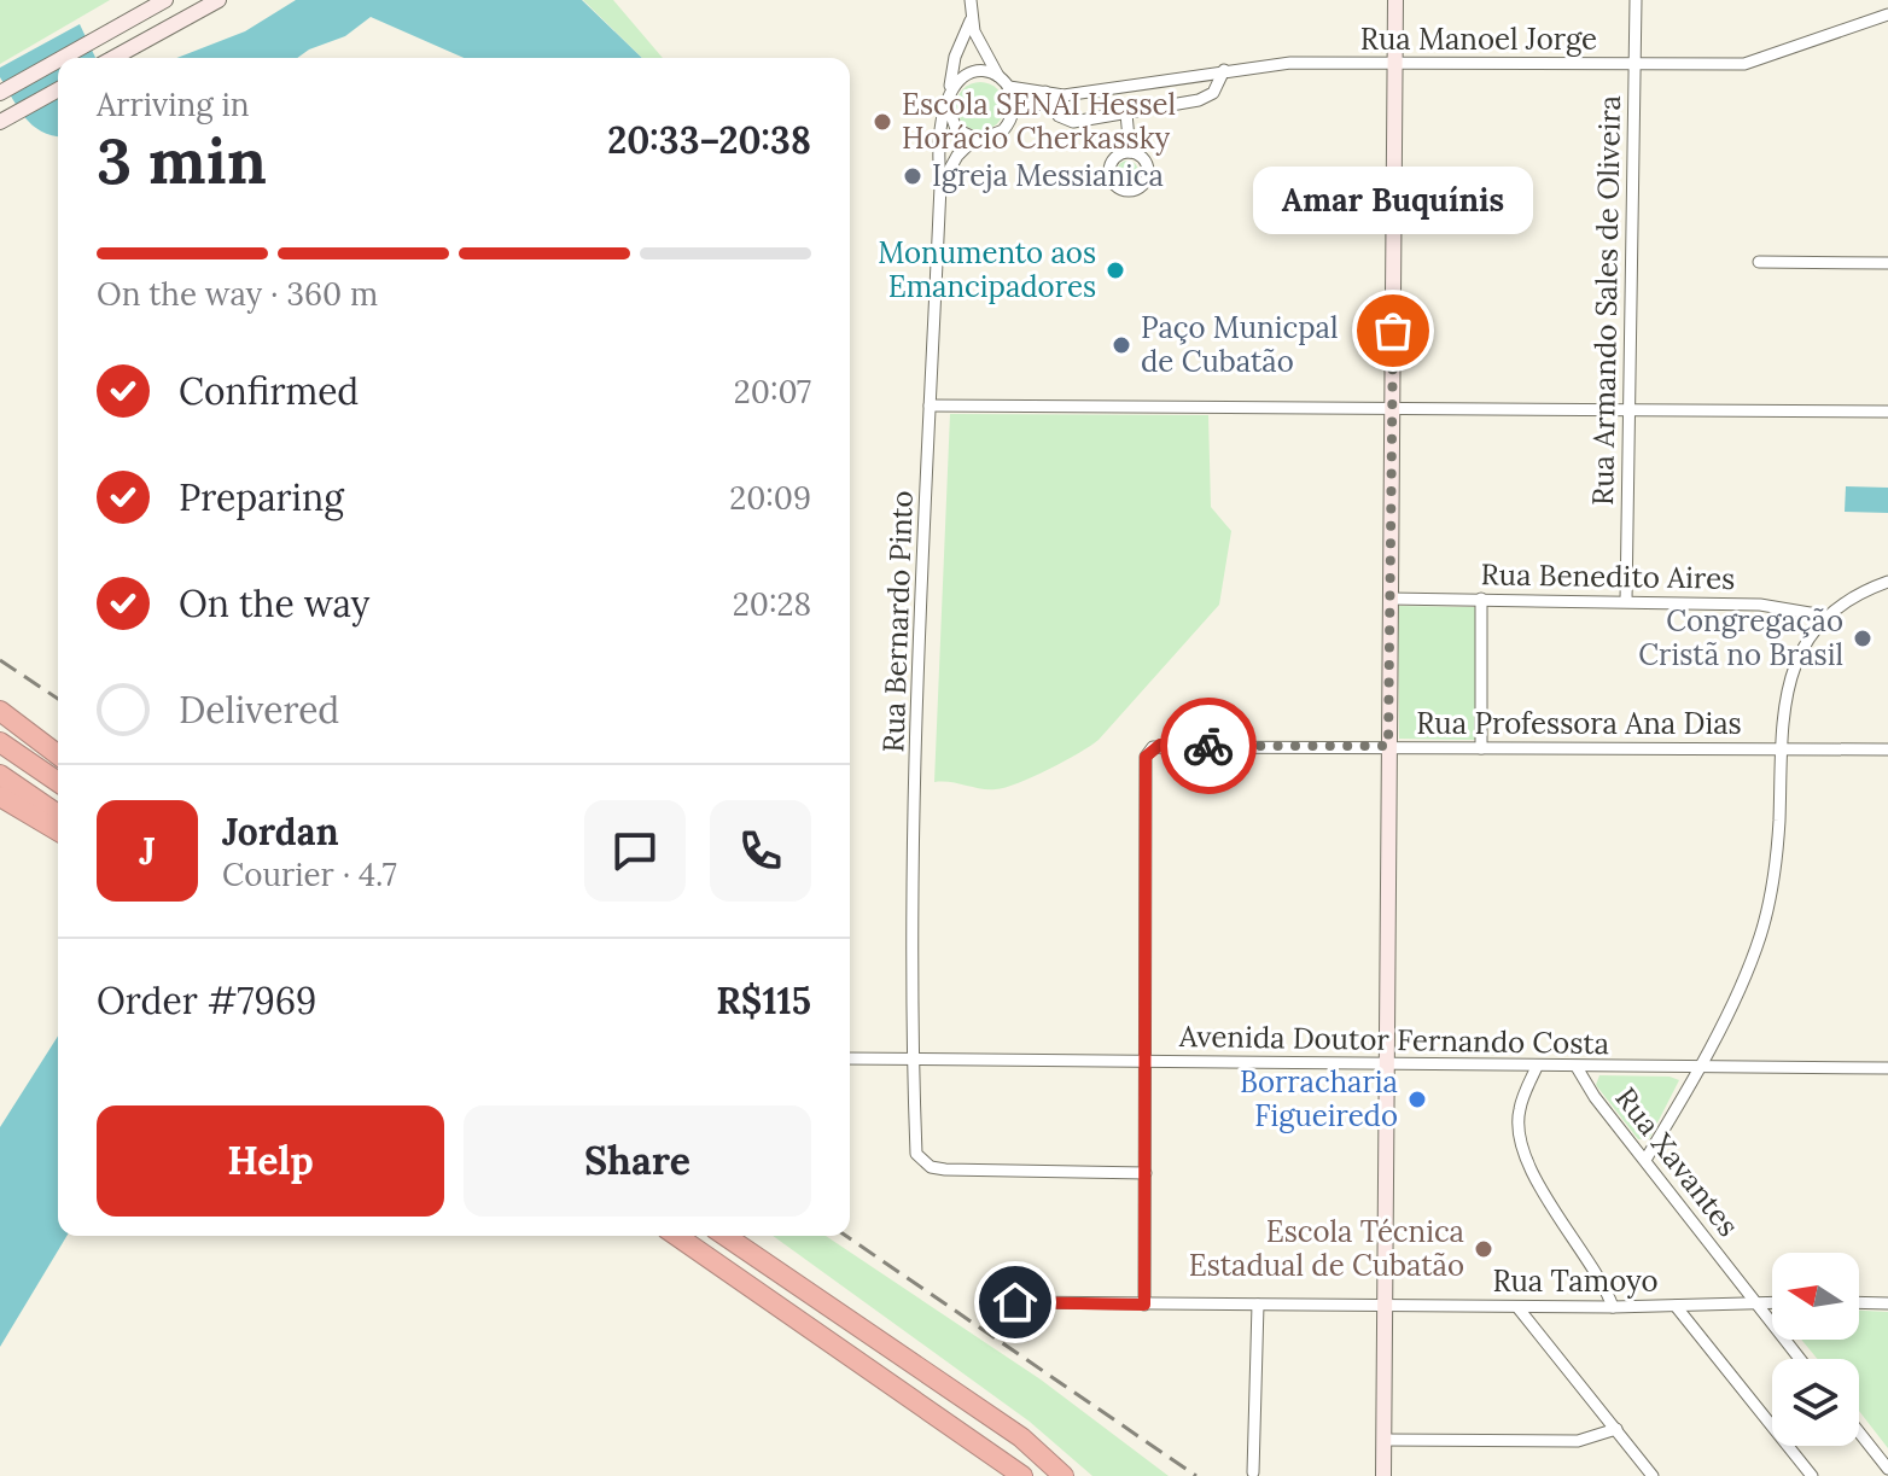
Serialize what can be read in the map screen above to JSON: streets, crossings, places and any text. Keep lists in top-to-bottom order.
{
  "streets": {
    "street": [
      "Rua Manoel Jorge",
      "Rua Armando Sales de Oliveira",
      "Rua Benedito Aires",
      "Rua Bernardo Pinto",
      "Rua Professora Ana Dias",
      "Avenida Doutor Fernando Costa",
      "Rua Xavantes",
      "Rua Tamoyo"
    ]
  },
  "crossings": [
    ["Rua Manoel Jorge", "Rua Armando Sales de Oliveira"],
    ["Rua Manoel Jorge", "Rua Bernardo Pinto"],
    ["Rua Armando Sales de Oliveira", "Rua Benedito Aires"],
    ["Rua Bernardo Pinto", "Avenida Doutor Fernando Costa"],
    ["Rua Professora Ana Dias", "Avenida Doutor Fernando Costa"],
    ["Avenida Doutor Fernando Costa", "Rua Xavantes"],
    ["Rua Xavantes", "Rua Tamoyo"]
  ],
  "places": [
    "Escola SENAI Hessel Horácio Cherkassky",
    "Igreja Messianica",
    "Monumento aos Emancipadores",
    "Amar Buquínis",
    "Paço Municpal de Cubatão",
    "Congregação Cristã no Brasil",
    "Borracharia Figueiredo",
    "Escola Técnica Estadual de Cubatão"
  ],
  "north": "left",
  "page": {
    "heading": ["3 min", "Arriving in", "20:33–20:38"],
    "panel": [
      "Jordan",
      "Courier · 4.7",
      "Order #7969",
      "R$115"
    ],
    "bubble": "Amar Buquínis",
    "bar": "On the way · 360 m",
    "list": [
      ["Confirmed", "20:07"],
      ["Preparing", "20:09"],
      ["On the way", "20:28"],
      "Delivered"
    ],
    "round": "J",
    "buttons": ["Help", "Share"]
  }
}
